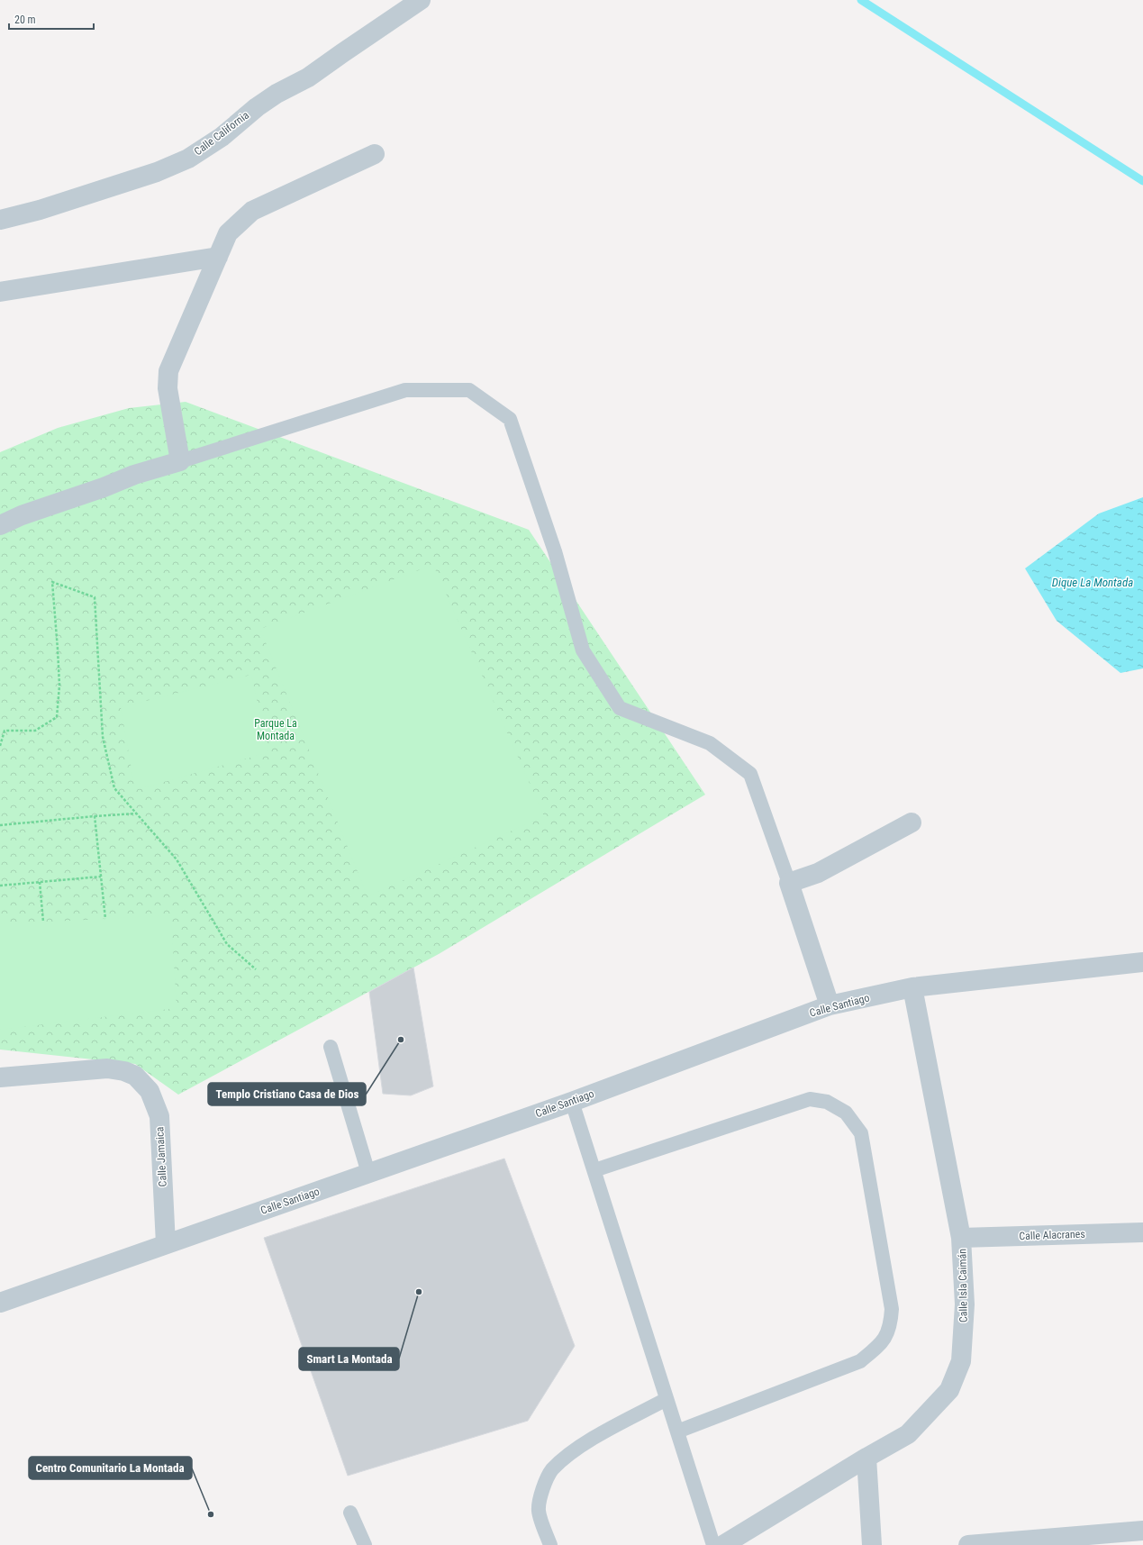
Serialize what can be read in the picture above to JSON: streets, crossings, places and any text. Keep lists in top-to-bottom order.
{
  "streets": {
    "street": [
      "Calle California",
      "Calle Santiago",
      "Calle Jamaica",
      "Calle Alacranes",
      "Calle Isla Caimán"
    ]
  },
  "crossings": [
    ["Calle Santiago", "Calle Jamaica"],
    ["Calle Santiago", "Calle Isla Caimán"],
    ["Calle Alacranes", "Calle Isla Caimán"]
  ],
  "water": ["Dique La Montada"],
  "parks": ["Parque La Montada"],
  "places": ["Templo Cristiano Casa de Dios", "Smart La Montada", "Centro Comunitario La Montada"],
  "scale_bar": "20 m"
}
